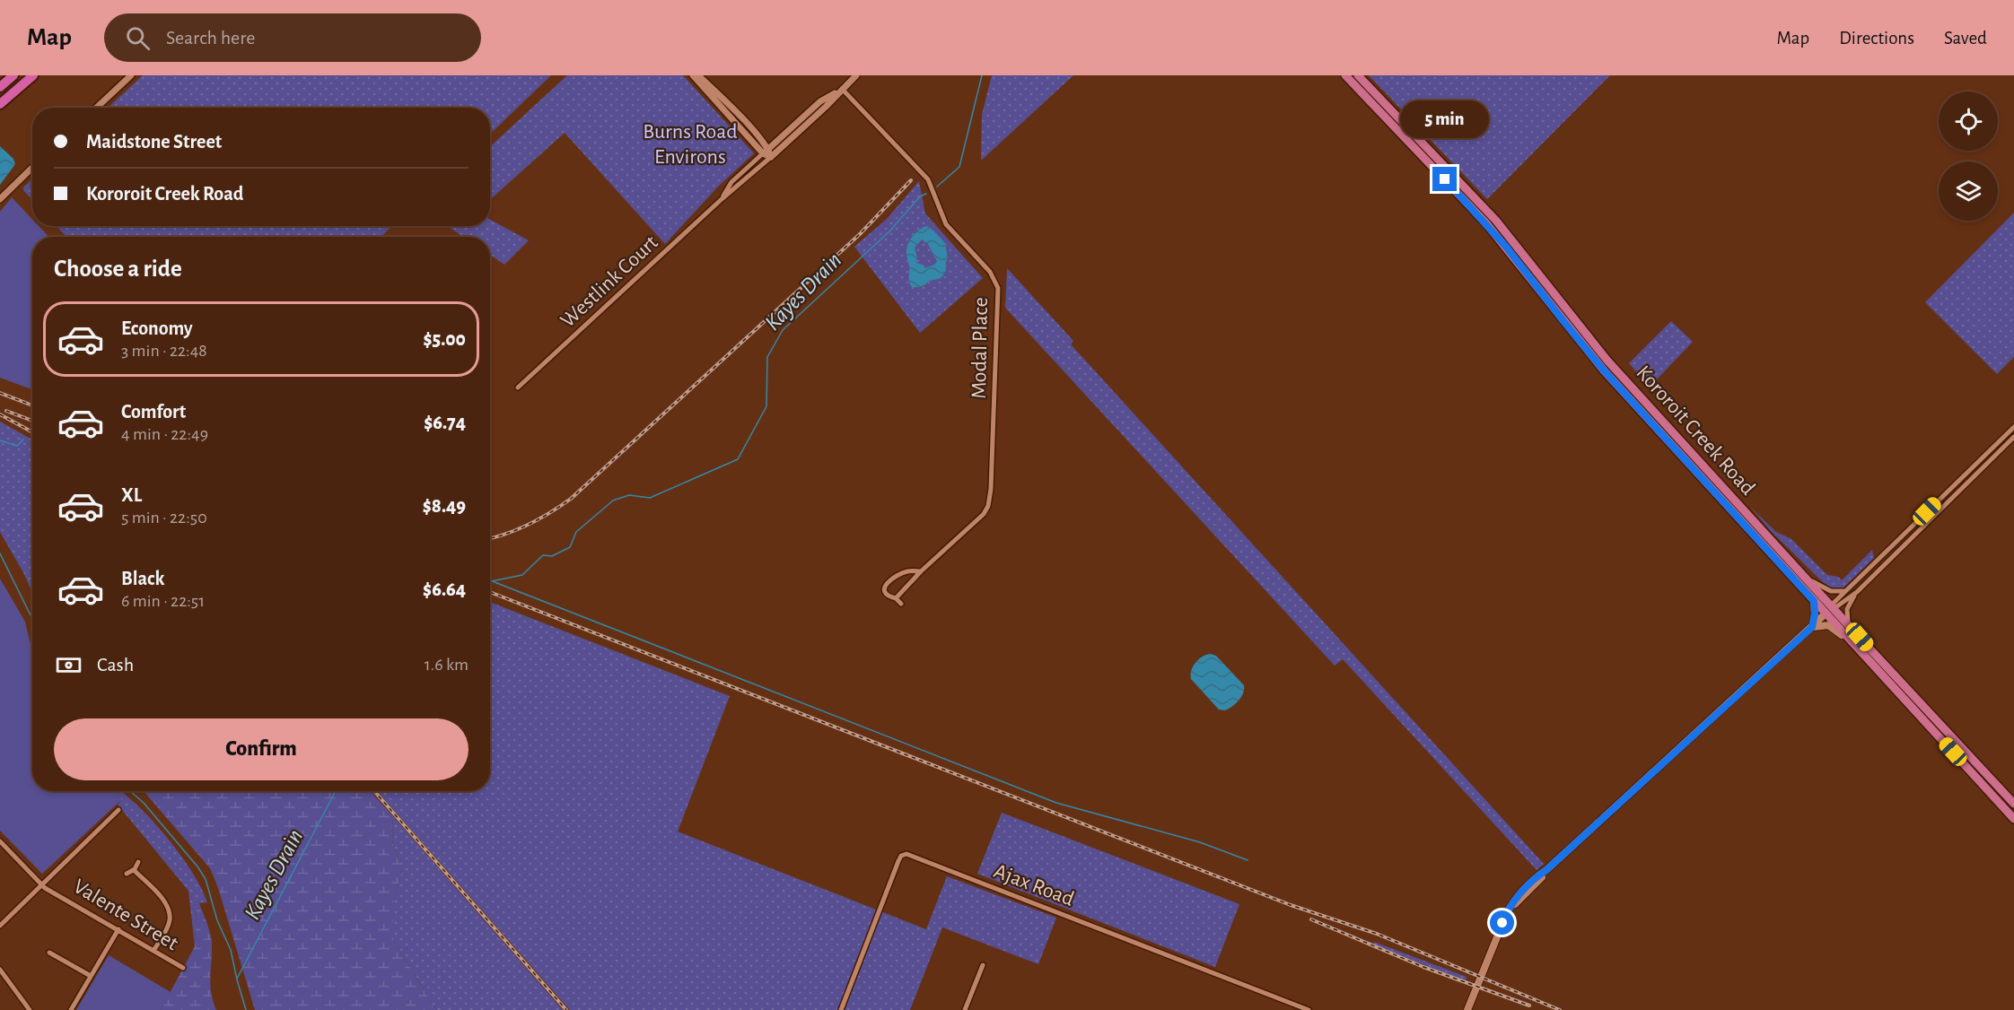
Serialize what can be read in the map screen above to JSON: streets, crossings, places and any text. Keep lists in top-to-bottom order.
{
  "streets": {
    "main road": ["Kororoit Creek Road"],
    "street": [
      "Westlink Court",
      "Modal Place",
      "Ajax Road",
      "Valente Street"
    ]
  },
  "water": ["Kayes Drain"],
  "parks": ["Burns Road Environs"],
  "page": {
    "header": "Map",
    "search": "Search here",
    "nav": ["Map", "Directions", "Saved"],
    "bubble": "5 min",
    "banner": ["Maidstone Street", "Kororoit Creek Road"],
    "heading": "Choose a ride",
    "list": [
      {
        "name": "Economy",
        "note": "3 min · 22:48",
        "value": "$5.00"
      },
      {
        "name": "Comfort",
        "note": "4 min · 22:49",
        "value": "$6.74"
      },
      {
        "name": "XL",
        "note": "5 min · 22:50",
        "value": "$8.49"
      },
      {
        "name": "Black",
        "note": "6 min · 22:51",
        "value": "$6.64"
      }
    ],
    "pay": ["Cash", "1.6 km"],
    "buttons": "Confirm"
  }
}
